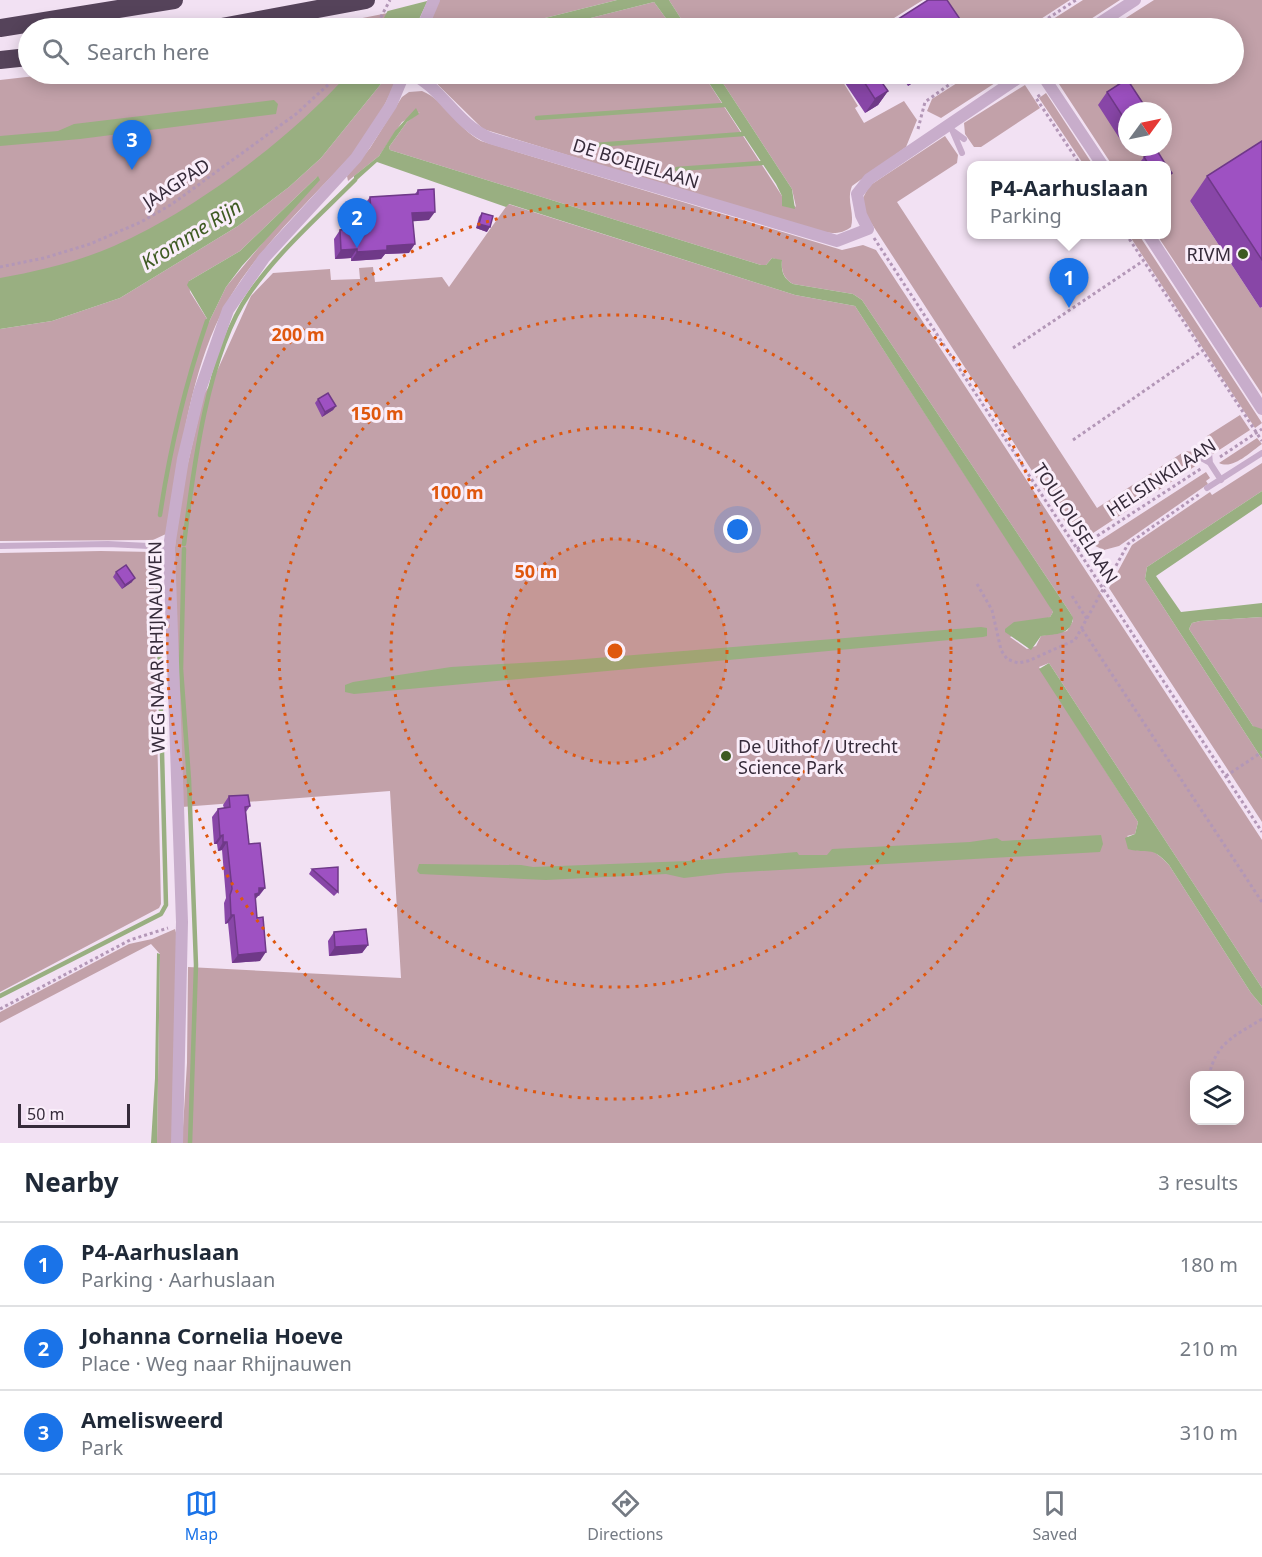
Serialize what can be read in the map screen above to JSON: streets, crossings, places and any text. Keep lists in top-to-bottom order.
{
  "streets": {
    "street": ["DE BOEIJELAAN", "WEG NAAR RHIJNAUWEN"],
    "lane": ["HELSINKILAAN"],
    "path": ["JAAGPAD", "TOULOUSELAAN"]
  },
  "crossings": [
    ["DE BOEIJELAAN", "TOULOUSELAAN"],
    ["HELSINKILAAN", "TOULOUSELAAN"]
  ],
  "water": ["Kromme Rijn"],
  "places": ["RIVM", "De Uithof / Utrecht Science Park"],
  "scale_bar": "50 m",
  "north": "top right",
  "page": {
    "search": "Search here",
    "pins": ["3", "2", "1"],
    "popup": ["P4-Aarhuslaan", "Parking"],
    "scale": "50 m",
    "heading": ["Nearby", "3 results"],
    "list": [
      {
        "mark": "1",
        "name": "P4-Aarhuslaan",
        "note": "Parking · Aarhuslaan",
        "value": "180 m"
      },
      {
        "mark": "2",
        "name": "Johanna Cornelia Hoeve",
        "note": "Place · Weg naar Rhijnauwen",
        "value": "210 m"
      },
      {
        "mark": "3",
        "name": "Amelisweerd",
        "note": "Park",
        "value": "310 m"
      }
    ],
    "nav": ["Map", "Directions", "Saved"]
  },
  "rings": [
    "200 m",
    "150 m",
    "100 m",
    "50 m"
  ]
}
